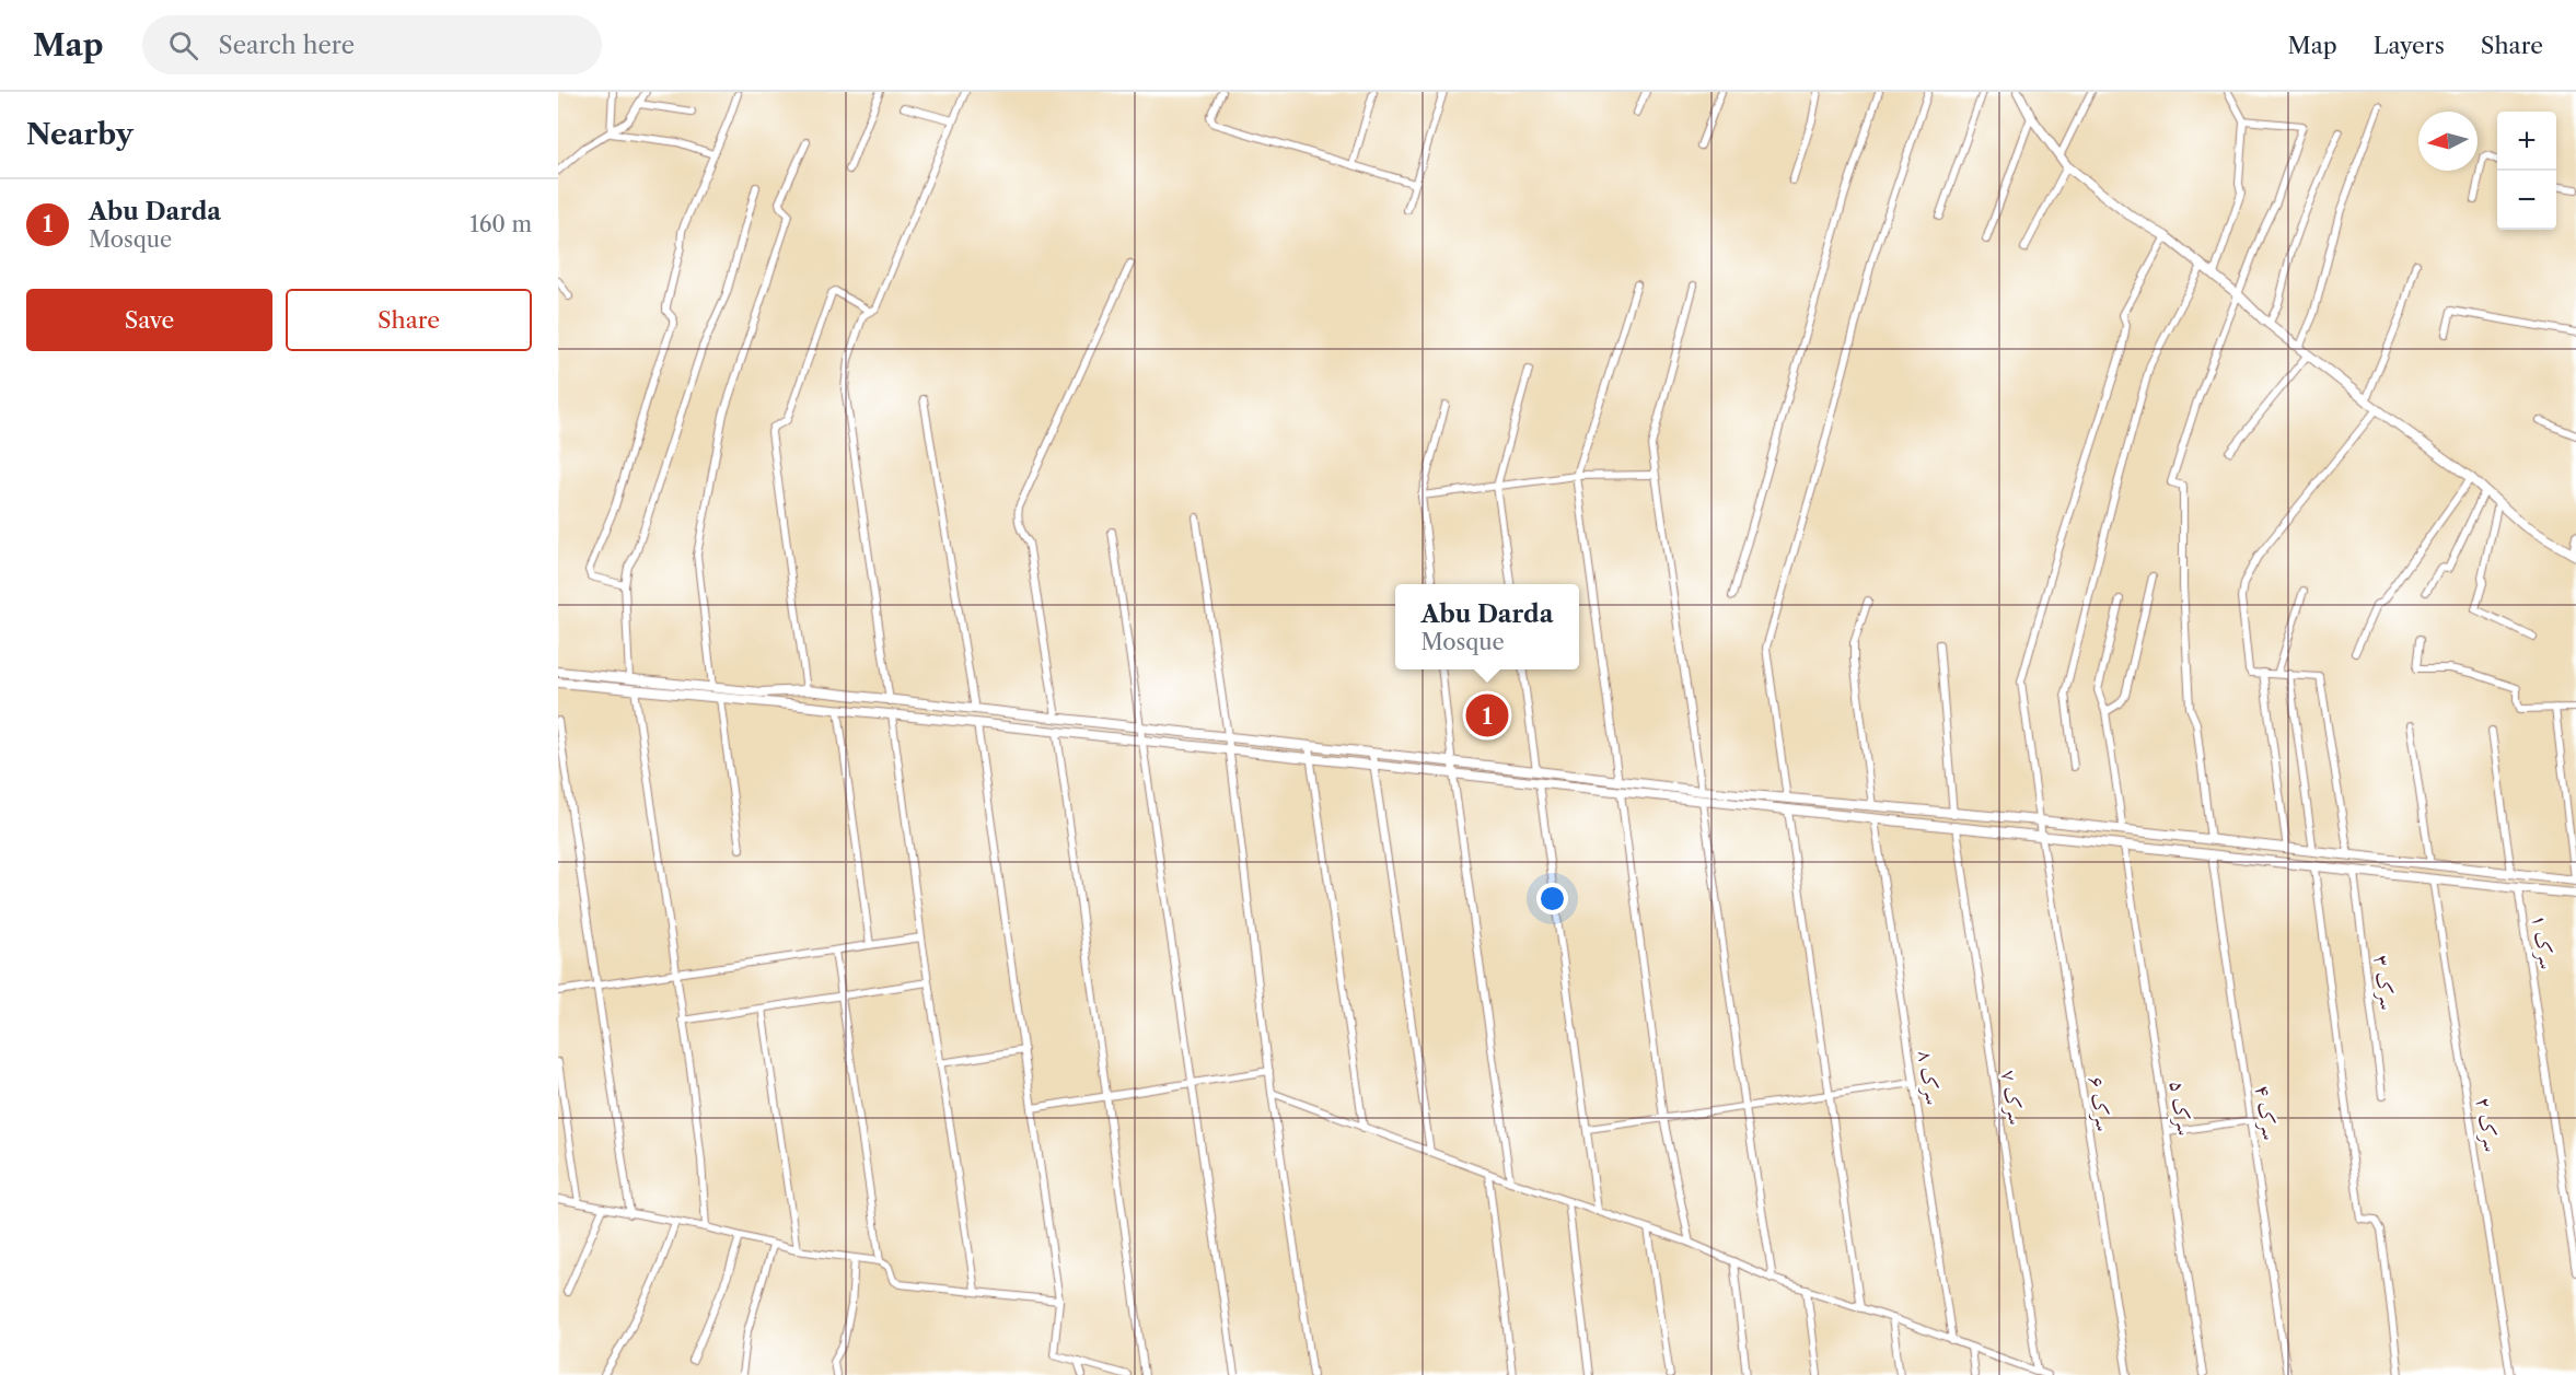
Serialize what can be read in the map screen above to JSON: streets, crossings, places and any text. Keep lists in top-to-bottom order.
{
  "streets": {
    "street": [
      "سرک ۱",
      "سرک ۳",
      "سرک ۸",
      "سرک ۷",
      "سرک ۶",
      "سرک ۵",
      "سرک ۴",
      "سرک ۲"
    ]
  },
  "north": "left",
  "page": {
    "header": "Map",
    "search": "Search here",
    "nav": ["Map", "Layers", "Share"],
    "heading": "Nearby",
    "map_buttons": ["+", "−"],
    "list": [
      {
        "mark": "1",
        "name": "Abu Darda",
        "note": "Mosque",
        "value": "160 m"
      }
    ],
    "buttons": ["Save", "Share"],
    "popup": ["Abu Darda", "Mosque"],
    "pins": "1"
  }
}
